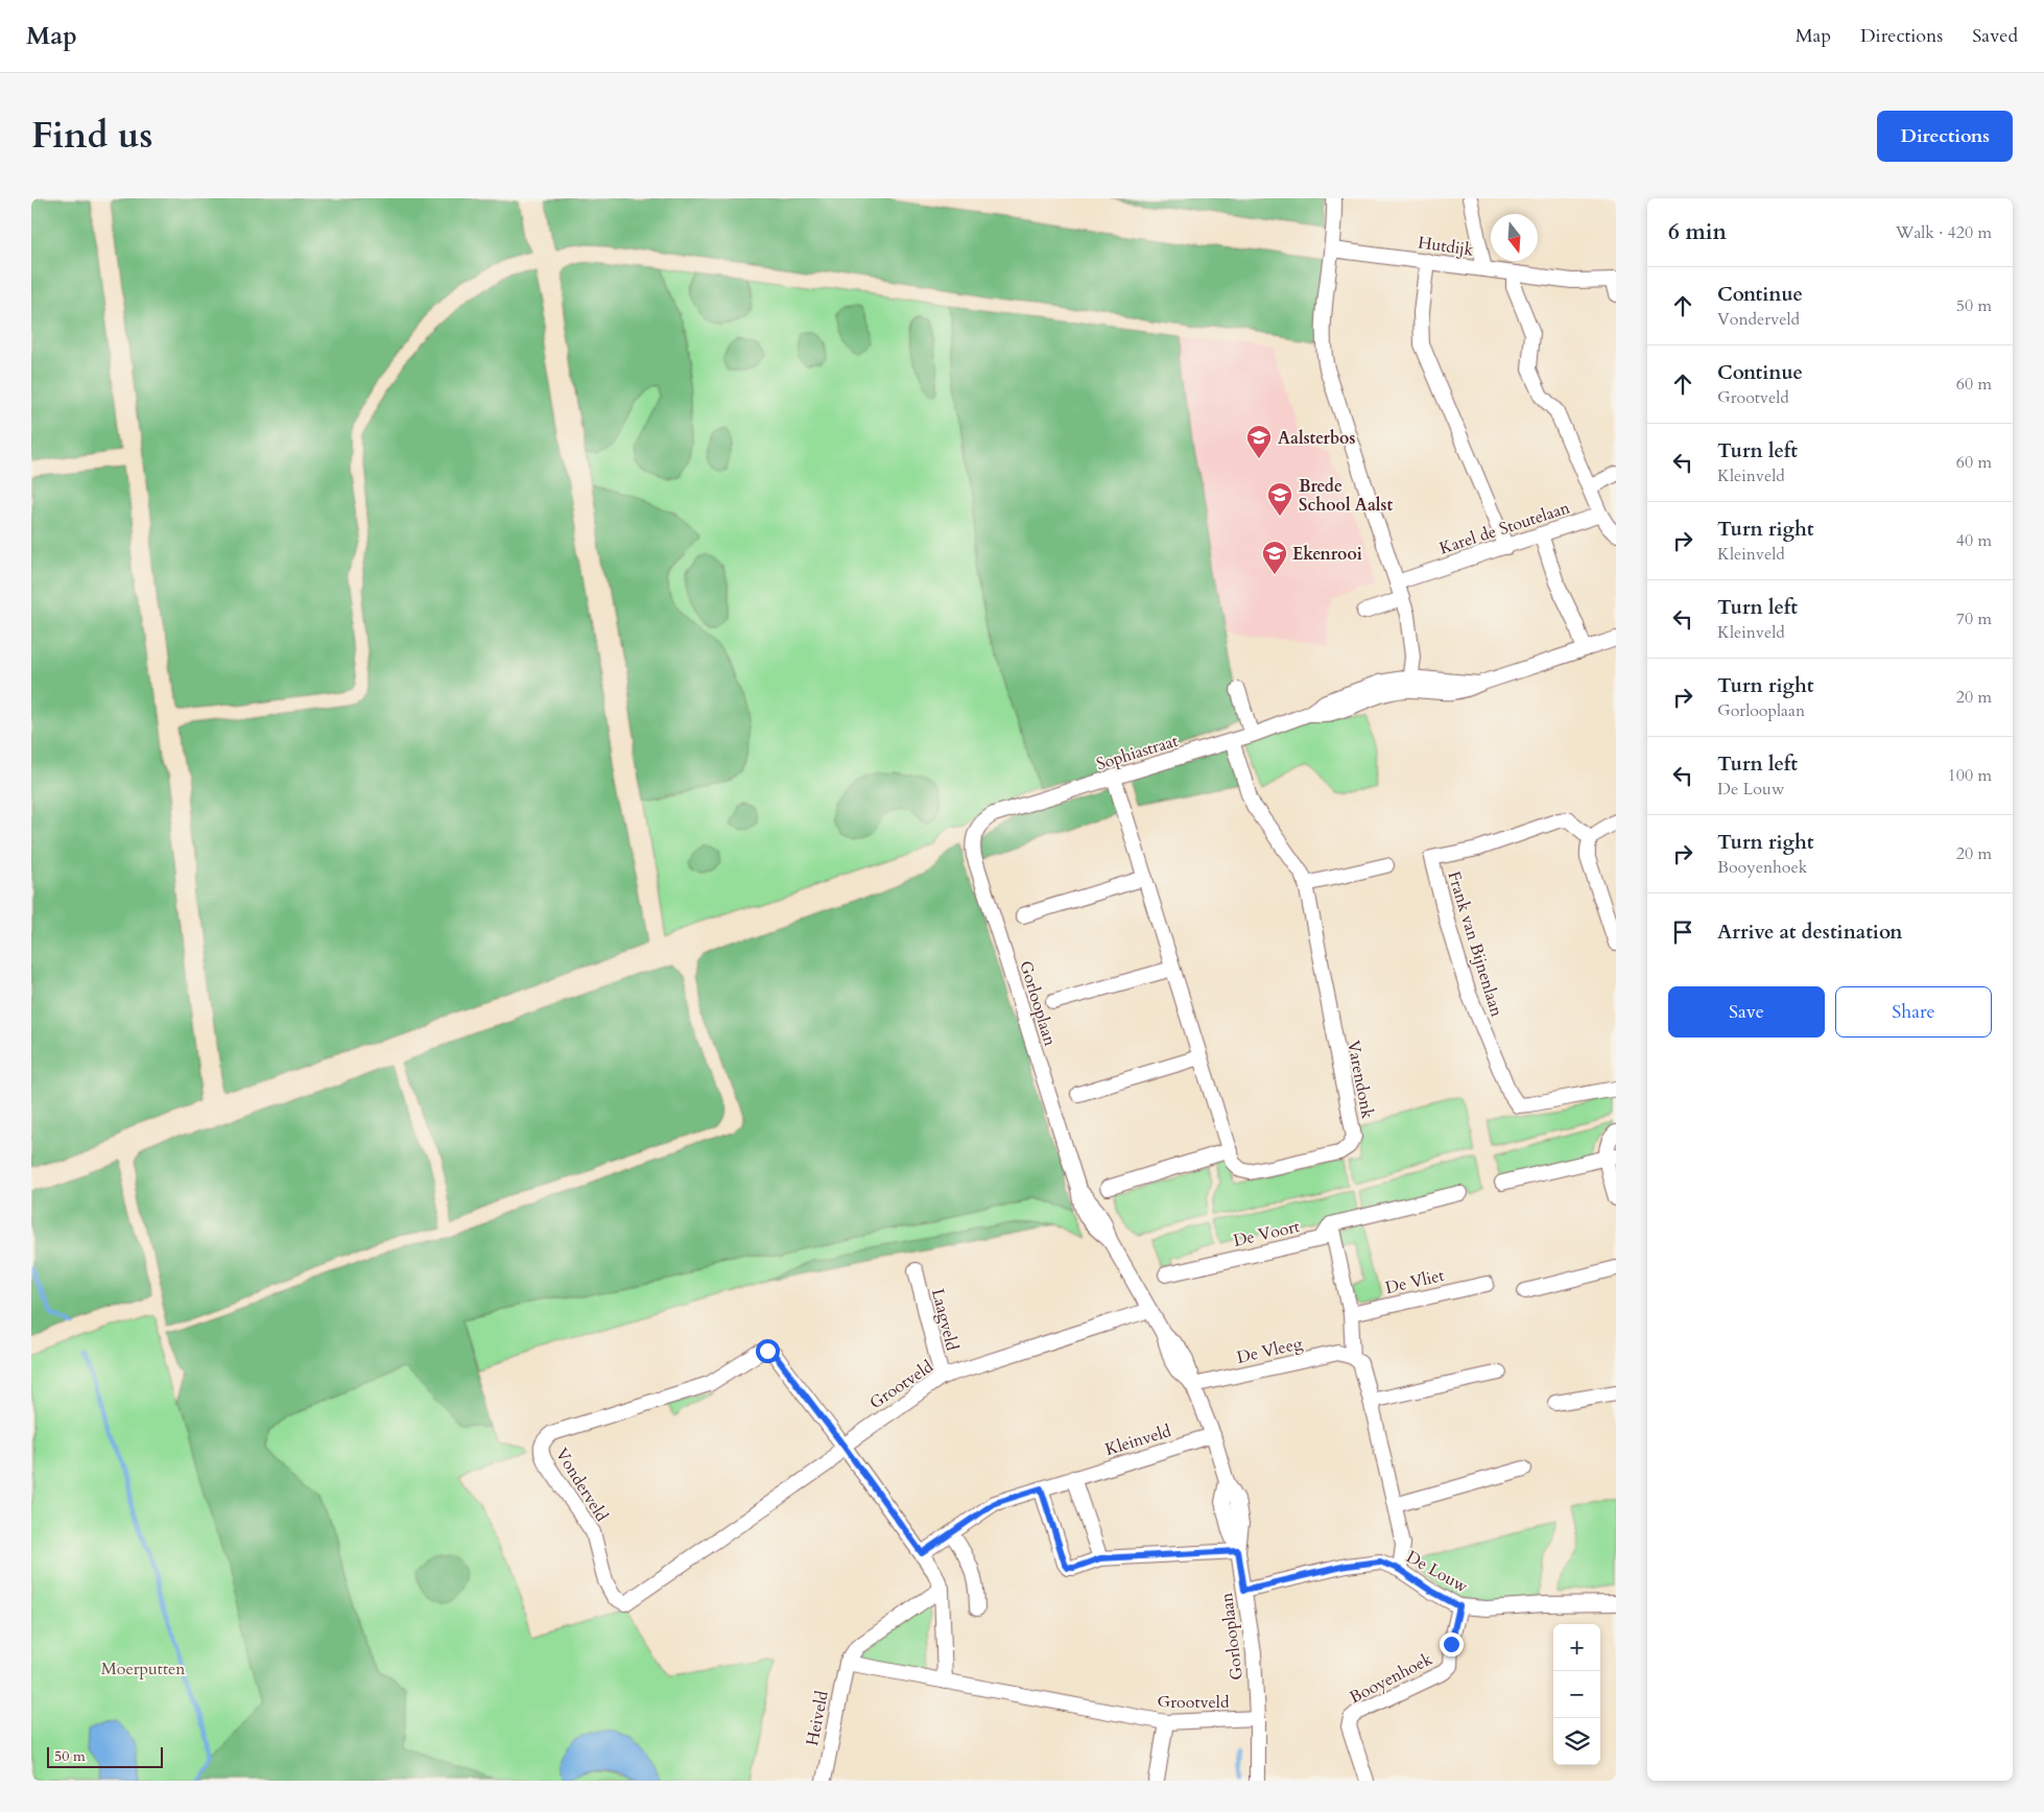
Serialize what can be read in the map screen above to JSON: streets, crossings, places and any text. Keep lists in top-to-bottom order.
{
  "streets": {
    "street": [
      "Hutdijk",
      "Karel de Stoutelaan",
      "Sophiastraat",
      "Frank van Bijnenlaan",
      "Gorlooplaan",
      "Varendonk",
      "De Voort",
      "De Vliet",
      "Laagveld",
      "De Vleeg",
      "Grootveld",
      "Kleinveld",
      "Vonderveld",
      "De Louw",
      "Booyenhoek",
      "Heiveld"
    ]
  },
  "crossings": [
    ["Sophiastraat", "Gorlooplaan"],
    ["Sophiastraat", "Varendonk"],
    ["Gorlooplaan", "De Vleeg"],
    ["Gorlooplaan", "Grootveld"],
    ["Gorlooplaan", "Kleinveld"],
    ["Gorlooplaan", "De Louw"],
    ["Laagveld", "Grootveld"],
    ["Grootveld", "Vonderveld"],
    ["Grootveld", "Heiveld"],
    ["De Louw", "Booyenhoek"]
  ],
  "parks": ["Moerputten"],
  "places": {
    "school or university": ["Aalsterbos", "Brede School Aalst", "Ekenrooi"]
  },
  "scale_bar": "50 m",
  "north": "bottom",
  "page": {
    "header": "Map",
    "nav": ["Map", "Directions", "Saved"],
    "title": "Find us",
    "buttons": [
      "Directions",
      ["Save", "Share"]
    ],
    "heading": ["6 min", "Walk · 420 m"],
    "list": [
      ["Continue", "Vonderveld", "50 m"],
      ["Continue", "Grootveld", "60 m"],
      ["Turn left", "Kleinveld", "60 m"],
      ["Turn right", "Kleinveld", "40 m"],
      ["Turn left", "Kleinveld", "70 m"],
      ["Turn right", "Gorlooplaan", "20 m"],
      ["Turn left", "De Louw", "100 m"],
      ["Turn right", "Booyenhoek", "20 m"],
      "Arrive at destination"
    ],
    "map_buttons": ["+", "−"],
    "scale": "50 m"
  }
}
